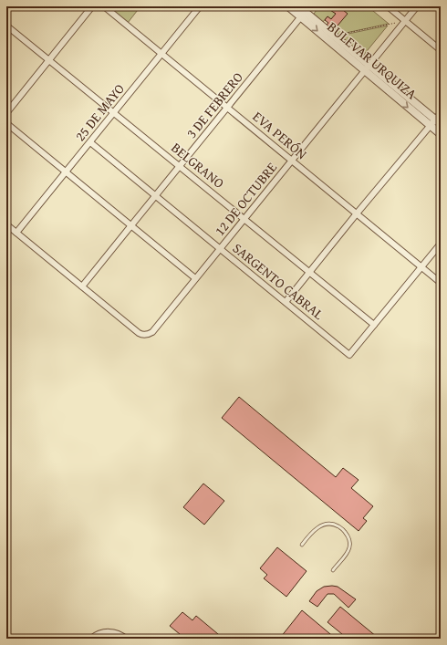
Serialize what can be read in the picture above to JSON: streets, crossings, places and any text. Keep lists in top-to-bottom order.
{
  "streets": {
    "street": [
      "BULEVAR URQUIZA",
      "3 DE FEBRERO",
      "25 DE MAYO",
      "EVA PERÓN",
      "BELGRANO",
      "12 DE OCTUBRE",
      "SARGENTO CABRAL"
    ]
  },
  "crossings": [
    ["BULEVAR URQUIZA", "3 DE FEBRERO"],
    ["BULEVAR URQUIZA", "12 DE OCTUBRE"],
    ["3 DE FEBRERO", "EVA PERÓN"],
    ["3 DE FEBRERO", "BELGRANO"],
    ["3 DE FEBRERO", "12 DE OCTUBRE"],
    ["3 DE FEBRERO", "SARGENTO CABRAL"],
    ["25 DE MAYO", "EVA PERÓN"],
    ["25 DE MAYO", "BELGRANO"],
    ["25 DE MAYO", "SARGENTO CABRAL"],
    ["EVA PERÓN", "12 DE OCTUBRE"],
    ["BELGRANO", "12 DE OCTUBRE"],
    ["BELGRANO", "SARGENTO CABRAL"],
    ["12 DE OCTUBRE", "SARGENTO CABRAL"]
  ]
}
